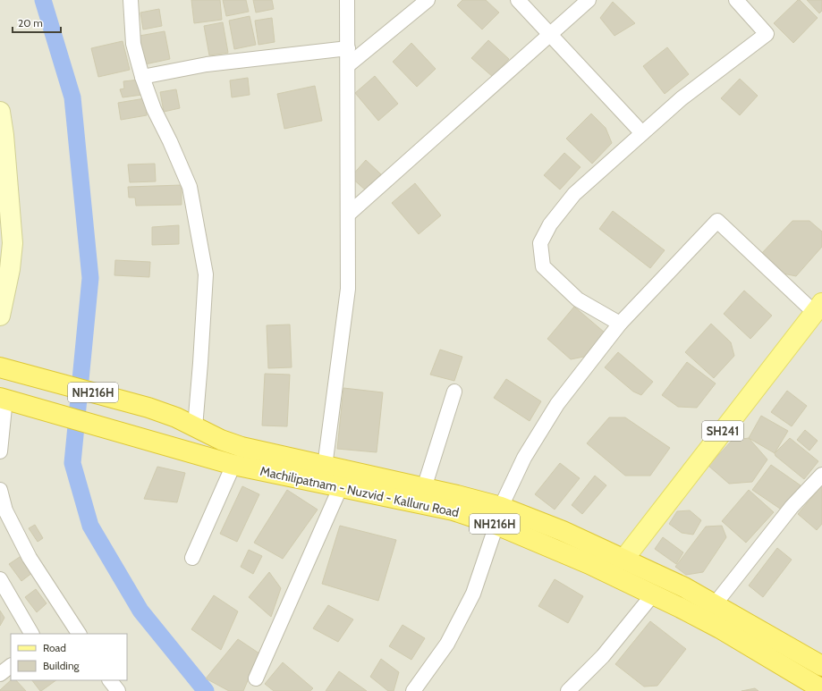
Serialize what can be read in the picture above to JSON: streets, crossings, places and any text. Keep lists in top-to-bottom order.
{
  "streets": {
    "highway": ["NH216H", "Machilipatnam - Nuzvid - Kalluru Road"],
    "main road": ["SH241"]
  },
  "crossings": [
    ["SH241", "Machilipatnam - Nuzvid - Kalluru Road"]
  ],
  "legend": ["Road", "Building"],
  "scale_bar": "20 m"
}
